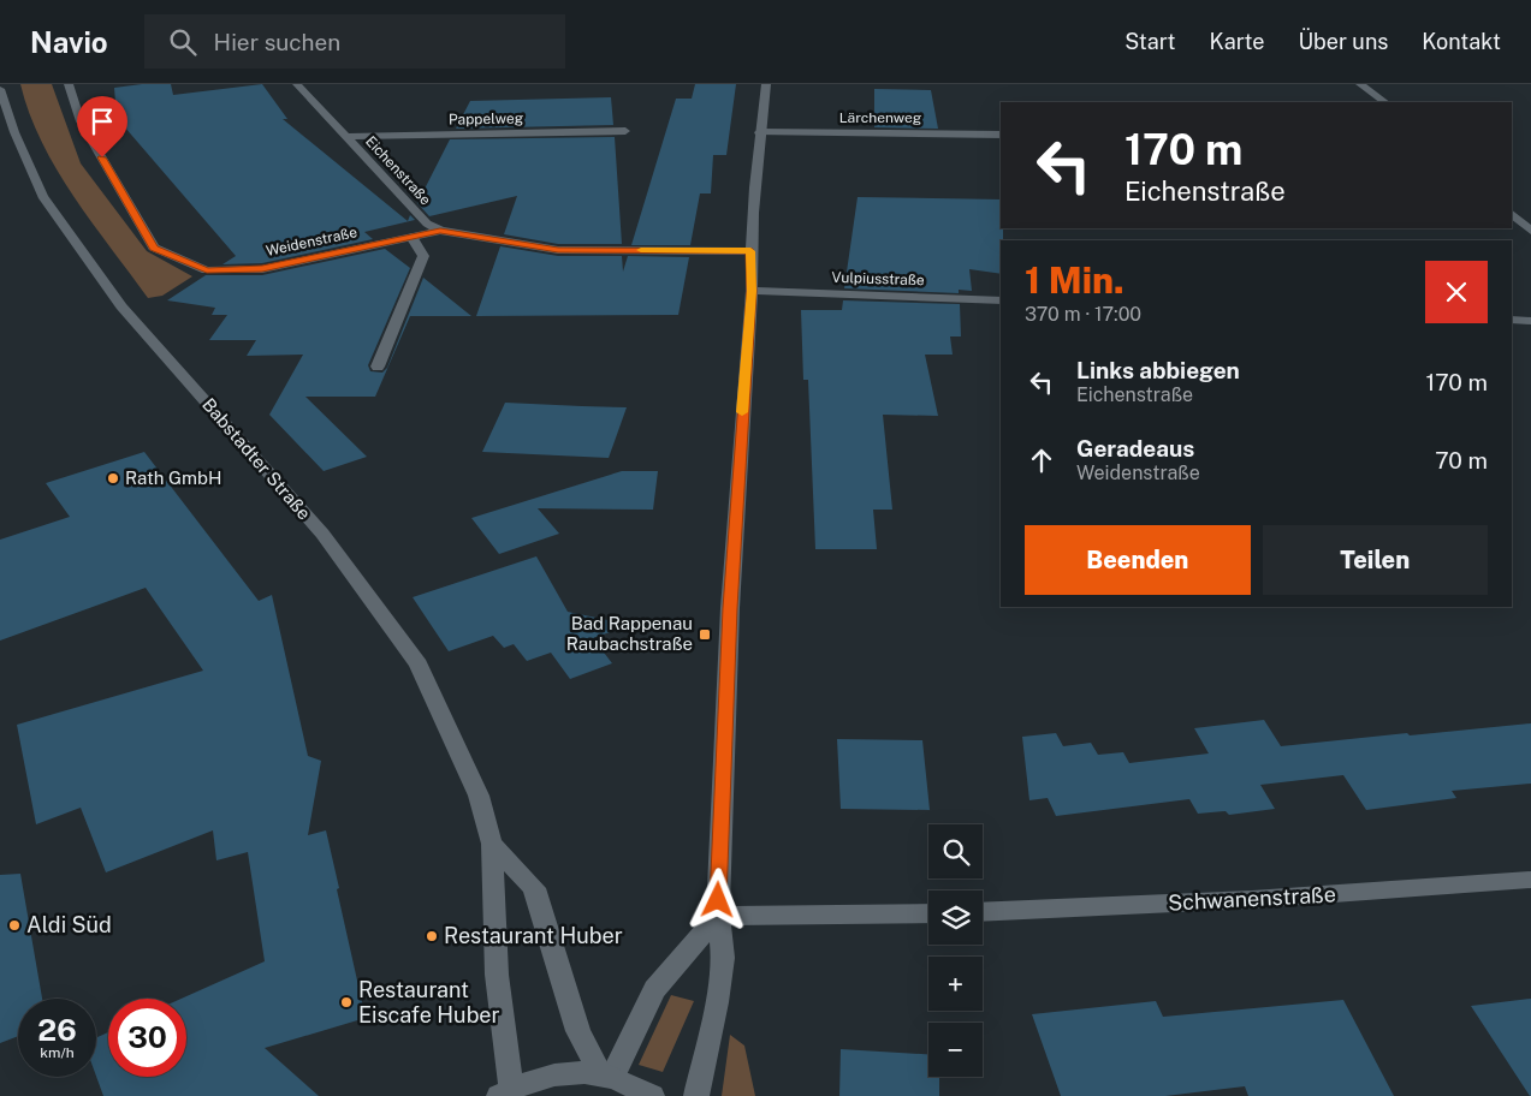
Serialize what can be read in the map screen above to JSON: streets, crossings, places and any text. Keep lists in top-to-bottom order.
{
  "streets": {
    "street": [
      "Lärchenweg",
      "Pappelweg",
      "Eichenstraße",
      "Weidenstraße",
      "Vulpiusstraße",
      "Babstadter Straße",
      "Schwanenstraße"
    ]
  },
  "crossings": [
    ["Pappelweg", "Eichenstraße"],
    ["Eichenstraße", "Weidenstraße"]
  ],
  "places": {
    "other": [
      "Rath GmbH",
      "Aldi Süd",
      "Restaurant Huber",
      "Restaurant Eiscafe Huber"
    ],
    "transit": ["Bad Rappenau Raubachstraße"]
  },
  "page": {
    "header": "Navio",
    "search": "Hier suchen",
    "nav": [
      "Start",
      "Karte",
      "Über uns",
      "Kontakt"
    ],
    "turn": ["170 m", "Eichenstraße"],
    "heading": ["1 Min.", "370 m · 17:00"],
    "list": [
      {
        "name": "Links abbiegen",
        "note": "Eichenstraße",
        "value": "170 m"
      },
      {
        "name": "Geradeaus",
        "note": "Weidenstraße",
        "value": "70 m"
      }
    ],
    "buttons": ["Beenden", "Teilen"],
    "map_buttons": ["+", "−"],
    "speed": "26 km/h",
    "limit": "30"
  }
}
